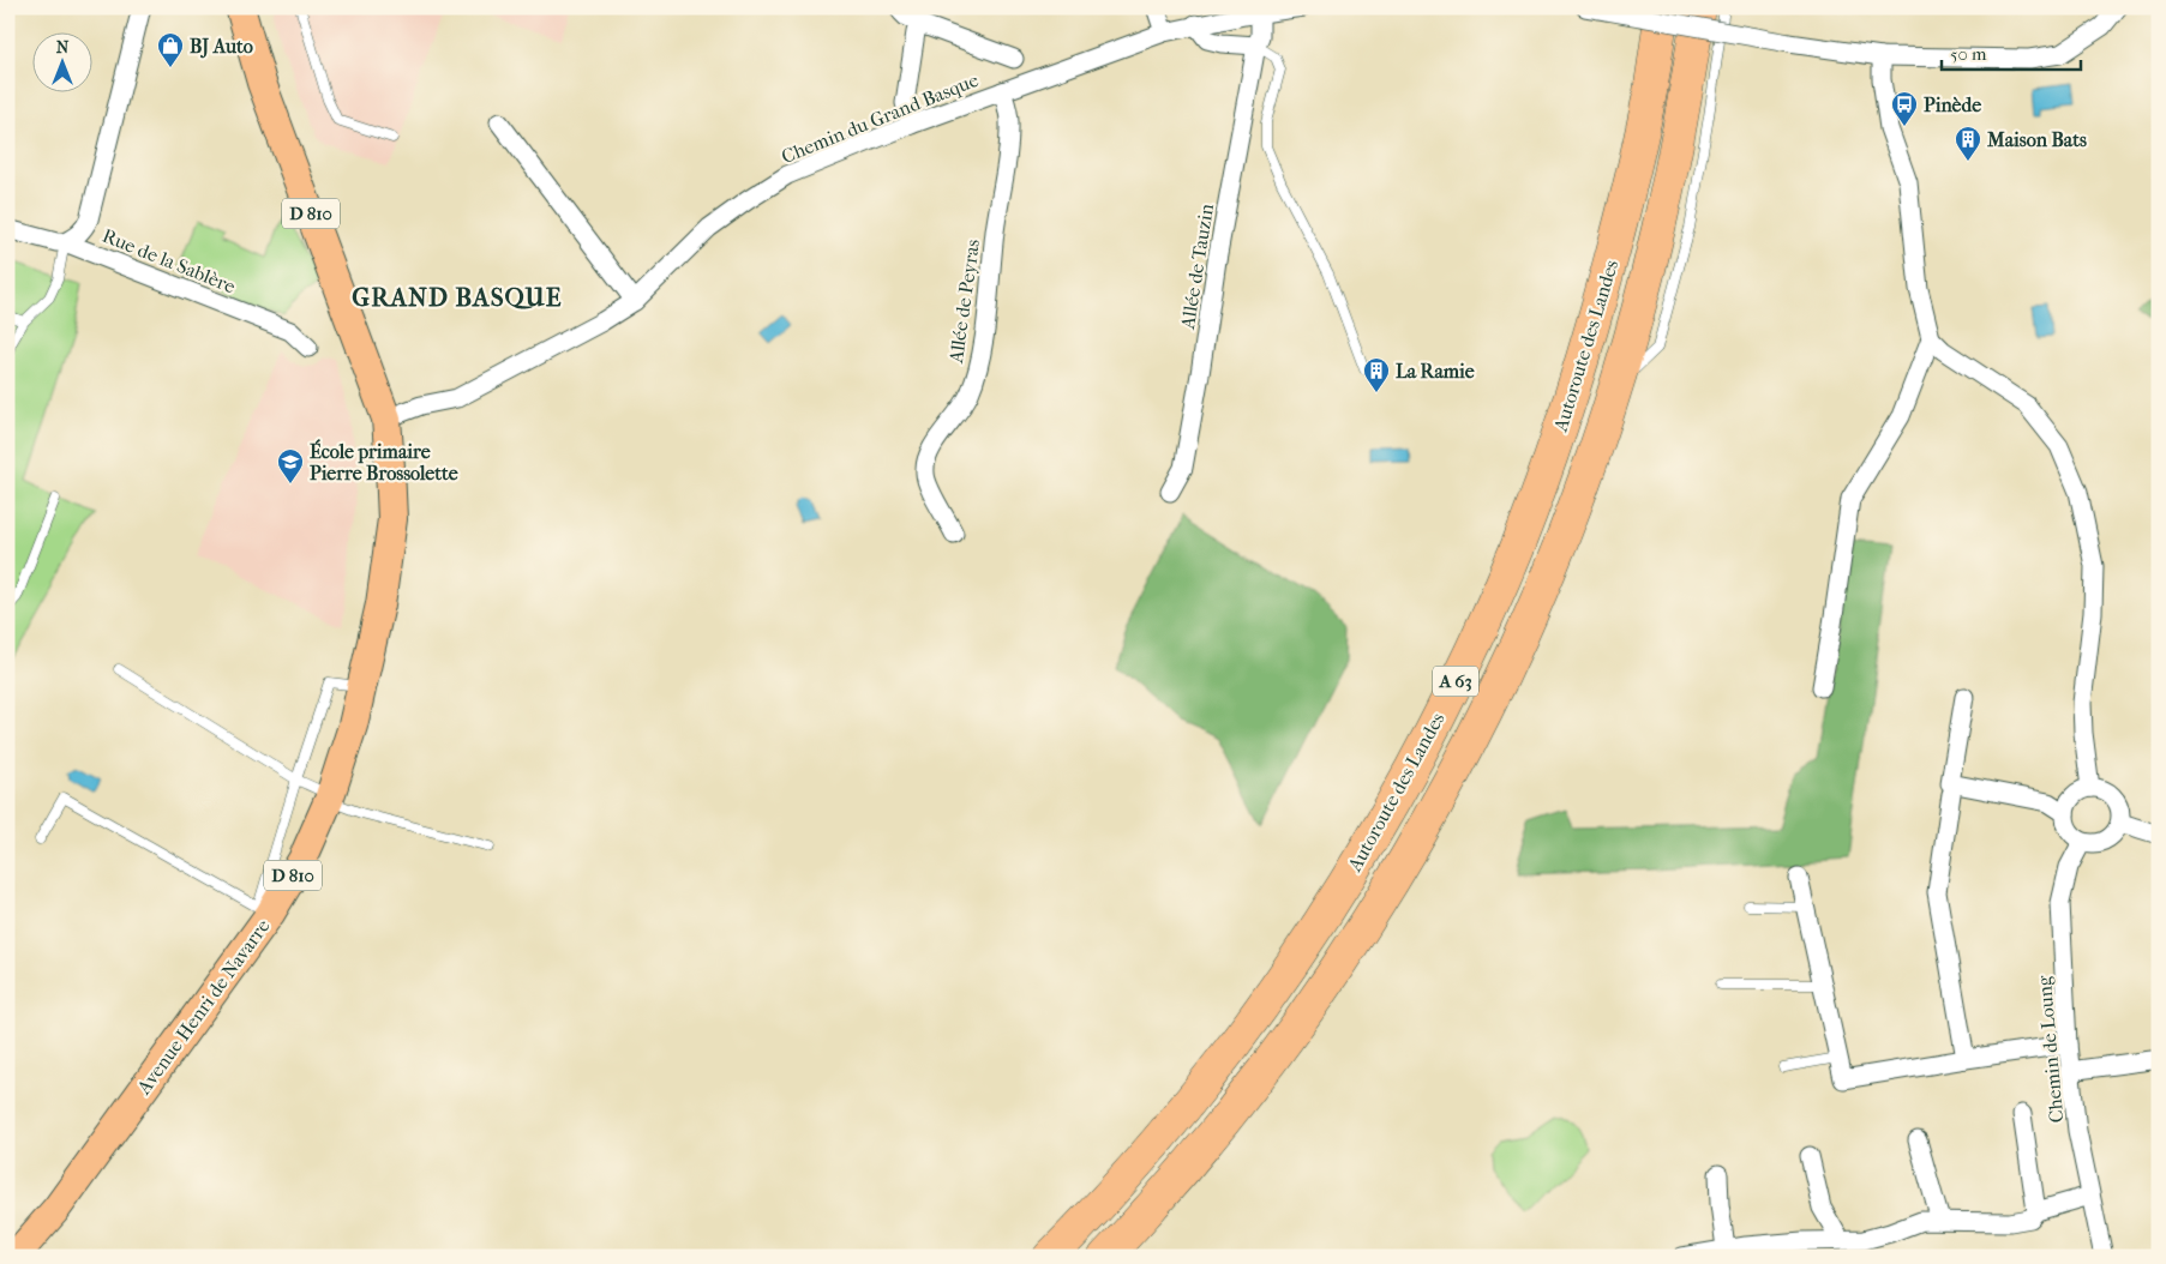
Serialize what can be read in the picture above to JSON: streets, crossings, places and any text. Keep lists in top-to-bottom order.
{
  "streets": {
    "highway": ["Autoroute des Landes", "A 63"],
    "main road": ["D 810", "Avenue Henri de Navarre"],
    "street": [
      "Chemin du Grand Basque",
      "Rue de la Sablère",
      "Allée de Tauzin",
      "Allée de Peyras",
      "Chemin de Loung"
    ]
  },
  "crossings": [
    ["Chemin du Grand Basque", "Allée de Tauzin"],
    ["Chemin du Grand Basque", "Allée de Peyras"],
    ["Chemin du Grand Basque", "Avenue Henri de Navarre"]
  ],
  "districts": ["GRAND BASQUE"],
  "places": {
    "shop": ["BJ Auto"],
    "bus stop": ["Pinède"],
    "building": ["Maison Bats", "La Ramie"],
    "school or university": ["École primaire Pierre Brossolette"]
  },
  "scale_bar": "50 m",
  "north": "top"
}
